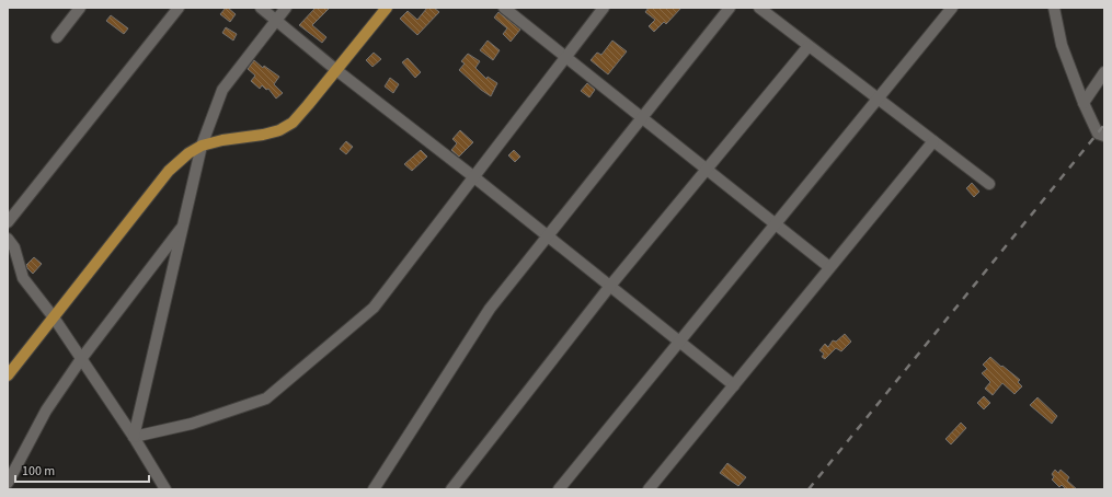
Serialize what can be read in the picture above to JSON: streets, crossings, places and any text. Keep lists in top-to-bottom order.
{
  "scale_bar": "100 m"
}
